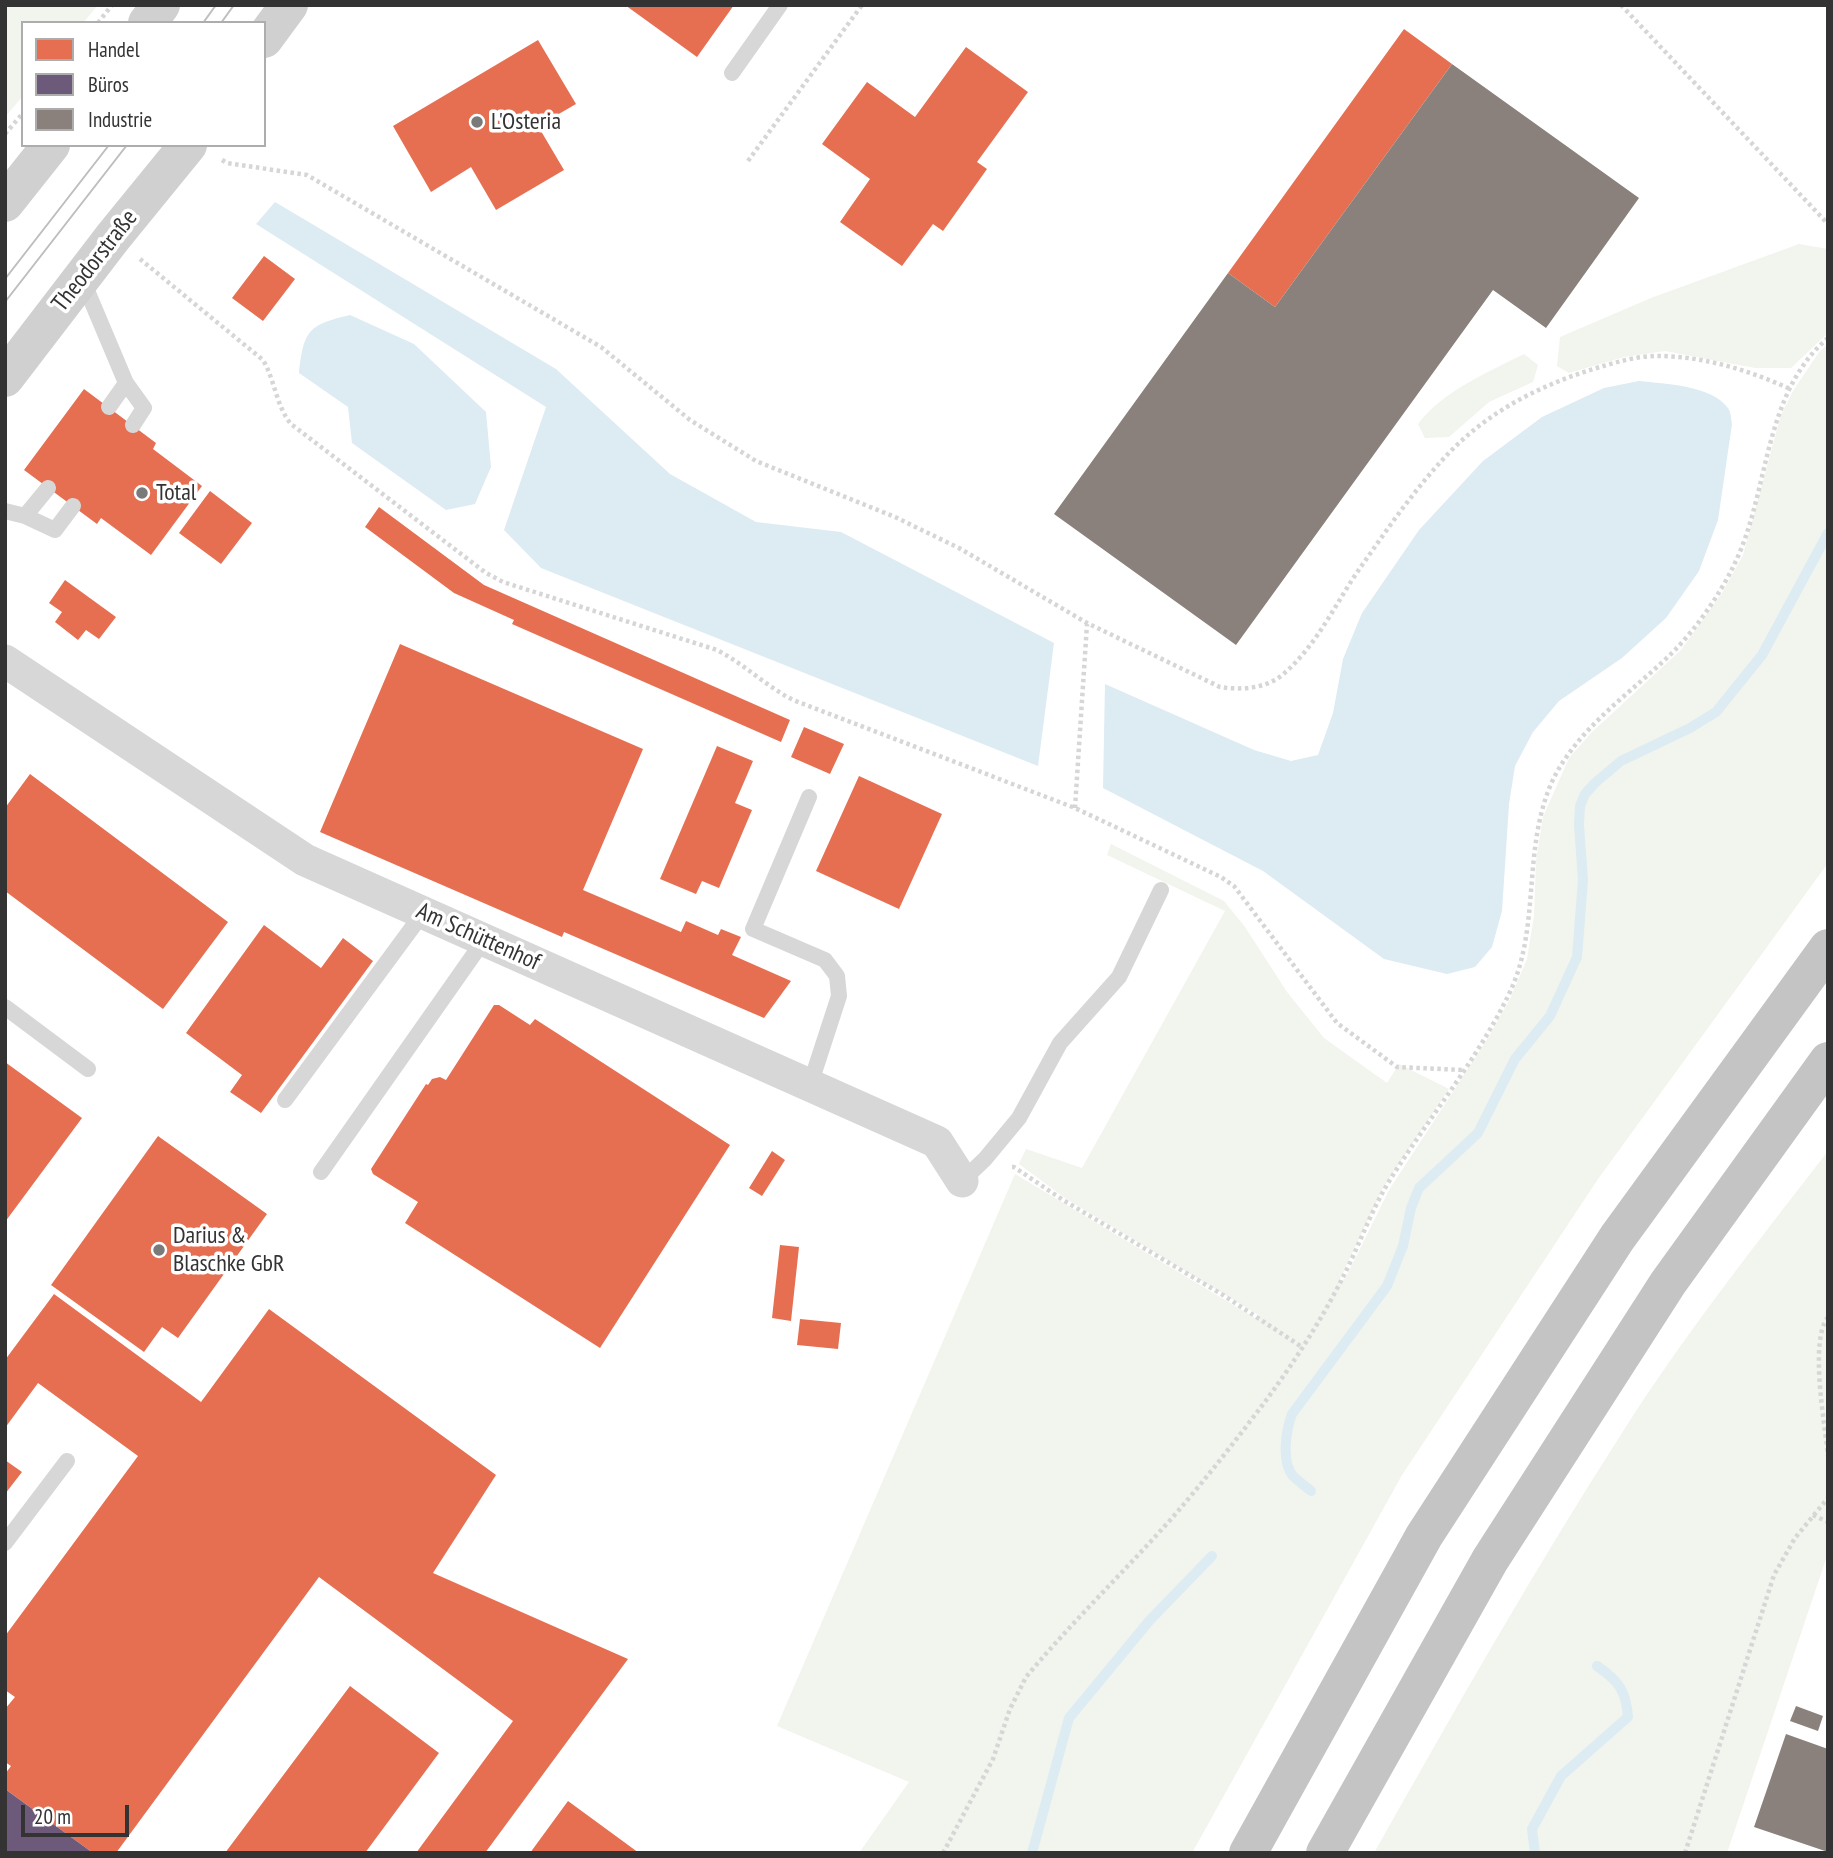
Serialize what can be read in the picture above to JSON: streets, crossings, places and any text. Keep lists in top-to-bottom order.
{
  "streets": {
    "main road": ["Theodorstraße"],
    "street": ["Am Schüttenhof"]
  },
  "places": ["L'Osteria", "Total", "Darius & Blaschke GbR"],
  "legend": ["Handel", "Büros", "Industrie"],
  "scale_bar": "20 m"
}
